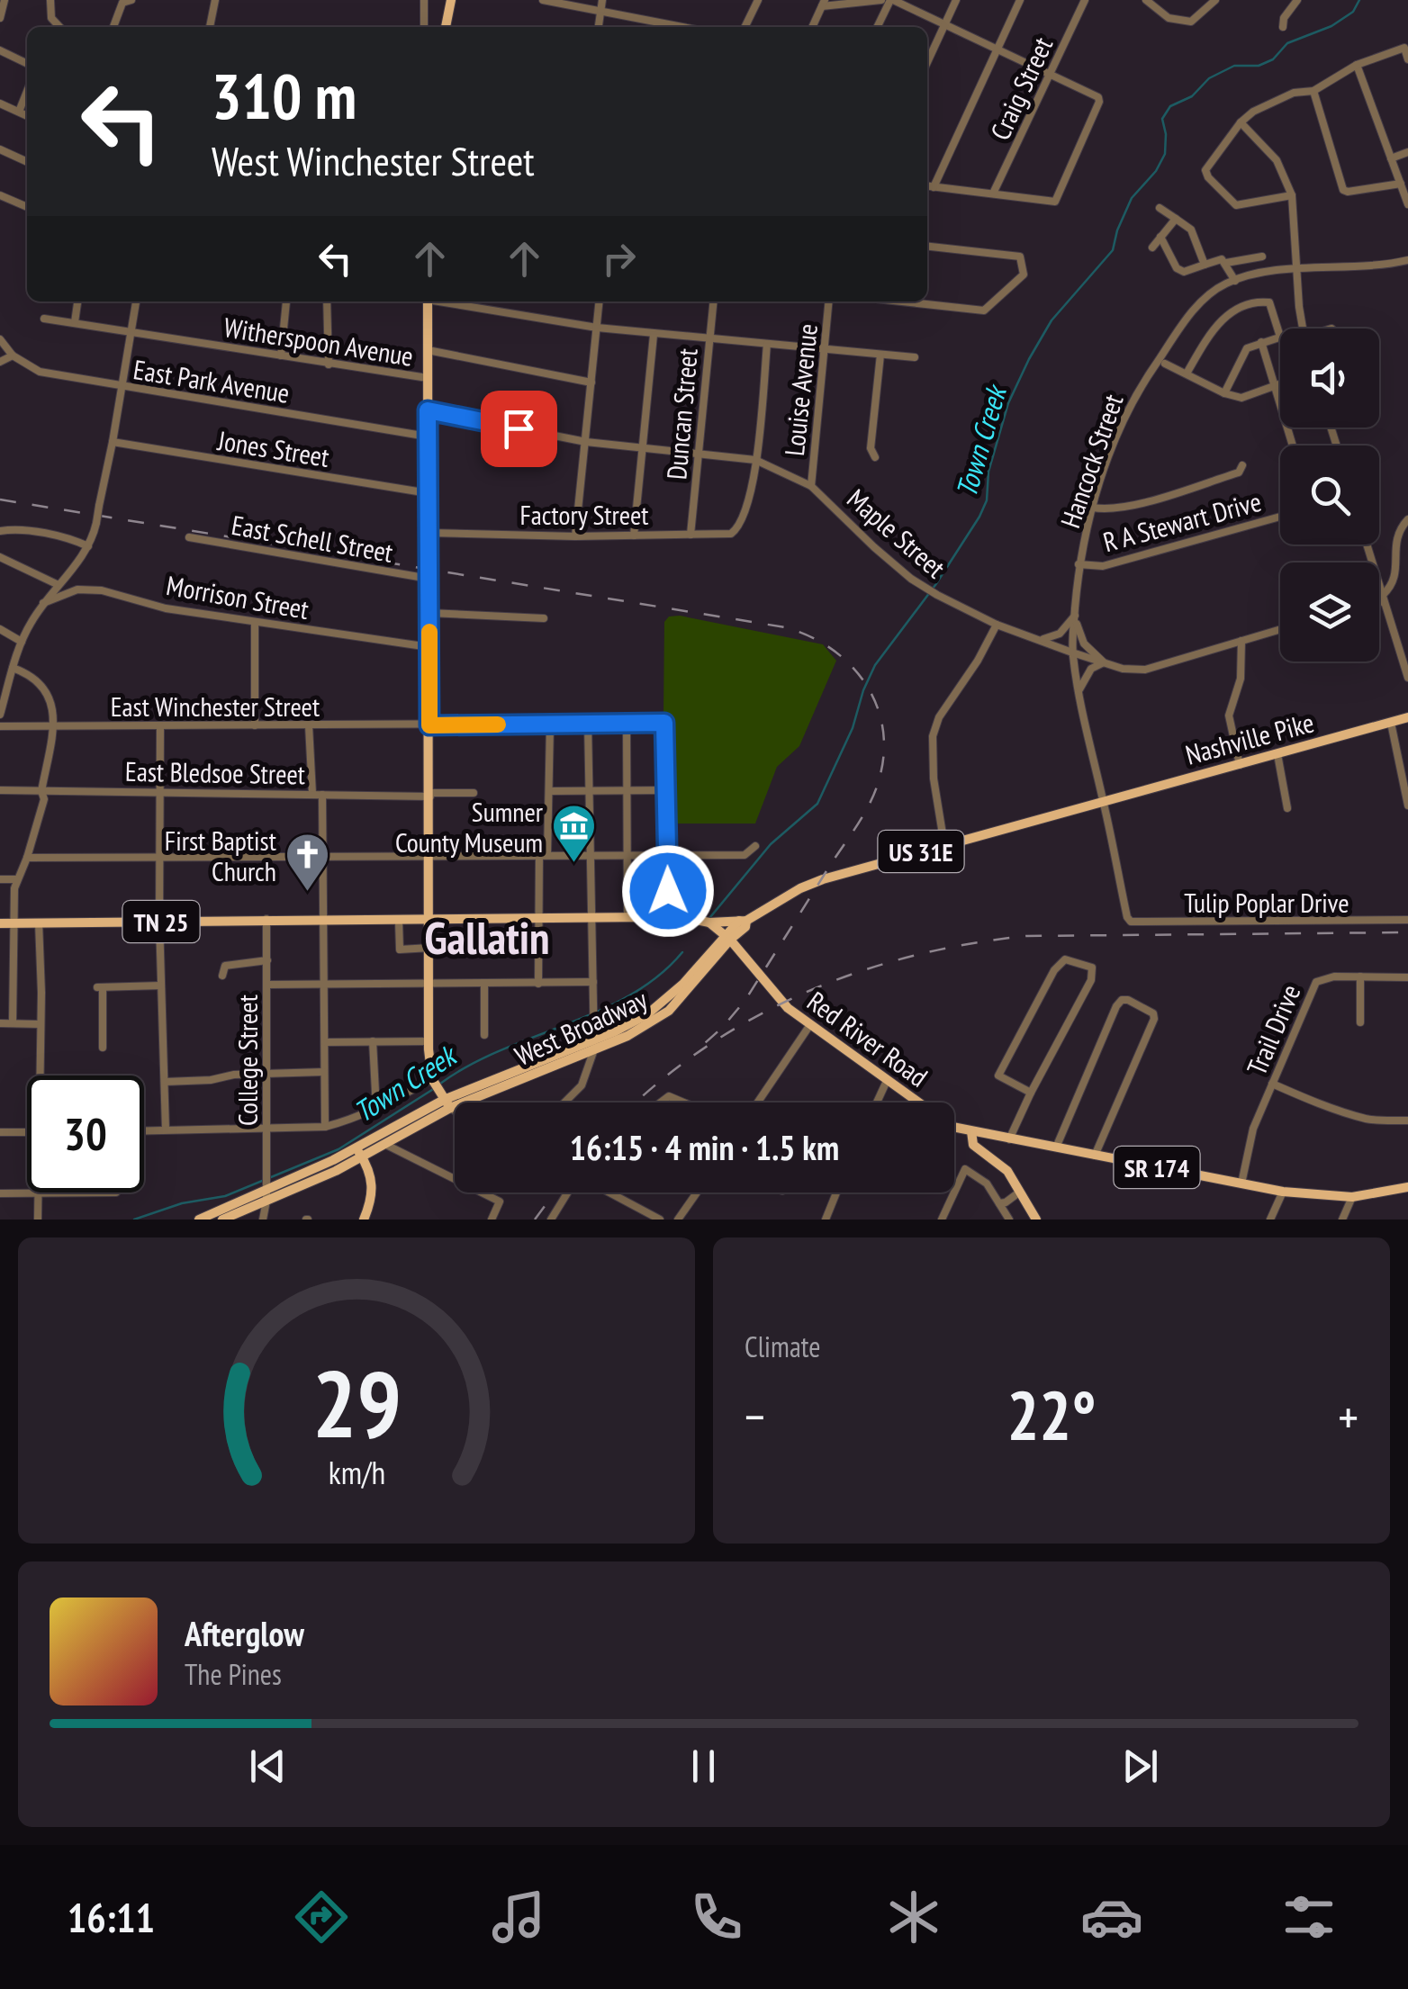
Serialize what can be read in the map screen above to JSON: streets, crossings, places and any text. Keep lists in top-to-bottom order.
{
  "streets": {
    "main road": [
      "Nashville Pike",
      "US 31E",
      "TN 25",
      "West Broadway",
      "Red River Road",
      "SR 174"
    ],
    "street": [
      "Craig Street",
      "Witherspoon Avenue",
      "East Park Avenue",
      "Louise Avenue",
      "Duncan Street",
      "Jones Street",
      "Hancock Street",
      "Factory Street",
      "R A Stewart Drive",
      "Maple Street",
      "East Schell Street",
      "Morrison Street",
      "East Winchester Street",
      "East Bledsoe Street",
      "Tulip Poplar Drive",
      "Trail Drive",
      "College Street"
    ]
  },
  "crossings": [
    ["Louise Avenue", "Maple Street"],
    ["Duncan Street", "Factory Street"],
    ["Duncan Street", "Maple Street"],
    ["Hancock Street", "R A Stewart Drive"],
    ["Hancock Street", "Maple Street"],
    ["Factory Street", "Maple Street"],
    ["Nashville Pike", "US 31E"],
    ["Nashville Pike", "Tulip Poplar Drive"],
    ["US 31E", "Tulip Poplar Drive"],
    ["US 31E", "West Broadway"],
    ["US 31E", "Red River Road"],
    ["US 31E", "College Street"],
    ["TN 25", "Red River Road"],
    ["TN 25", "College Street"],
    ["West Broadway", "Red River Road"],
    ["Trail Drive", "SR 174"],
    ["Red River Road", "SR 174"]
  ],
  "districts": ["Gallatin"],
  "water": ["Town Creek"],
  "places": {
    "museum": ["Sumner County Museum"],
    "church": ["First Baptist Church"]
  },
  "page": {
    "turn": ["310 m", "West Winchester Street"],
    "limit": "30",
    "trip": "16:15 · 4 min · 1.5 km",
    "tile": "Climate",
    "heat": ["−", "22°", "+"],
    "song": ["Afterglow", "The Pines"],
    "tabs": "16:11",
    "gauge": ["29", "km/h"]
  }
}
